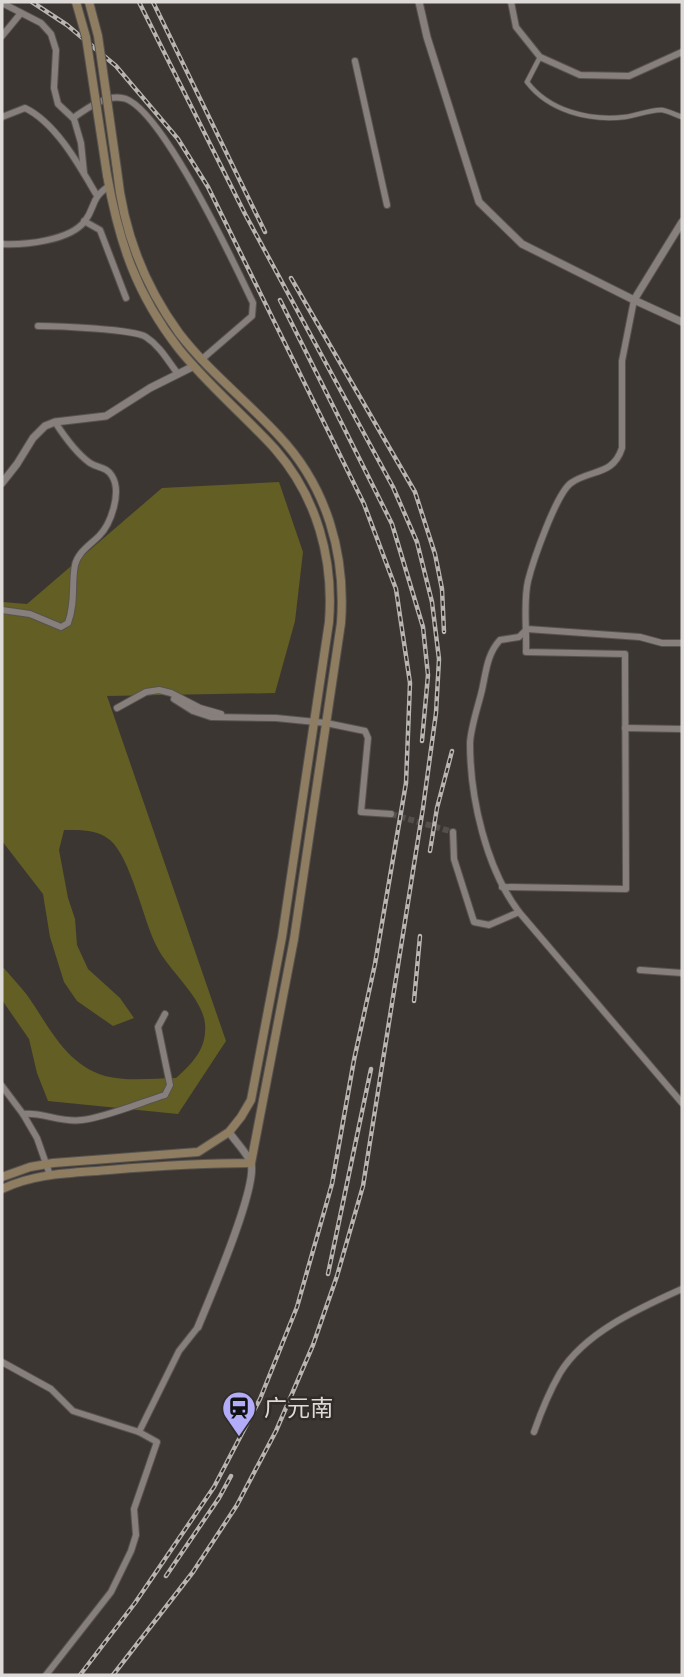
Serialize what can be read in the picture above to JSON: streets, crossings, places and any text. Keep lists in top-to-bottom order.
{
  "places": {
    "station": ["广元南"]
  }
}
